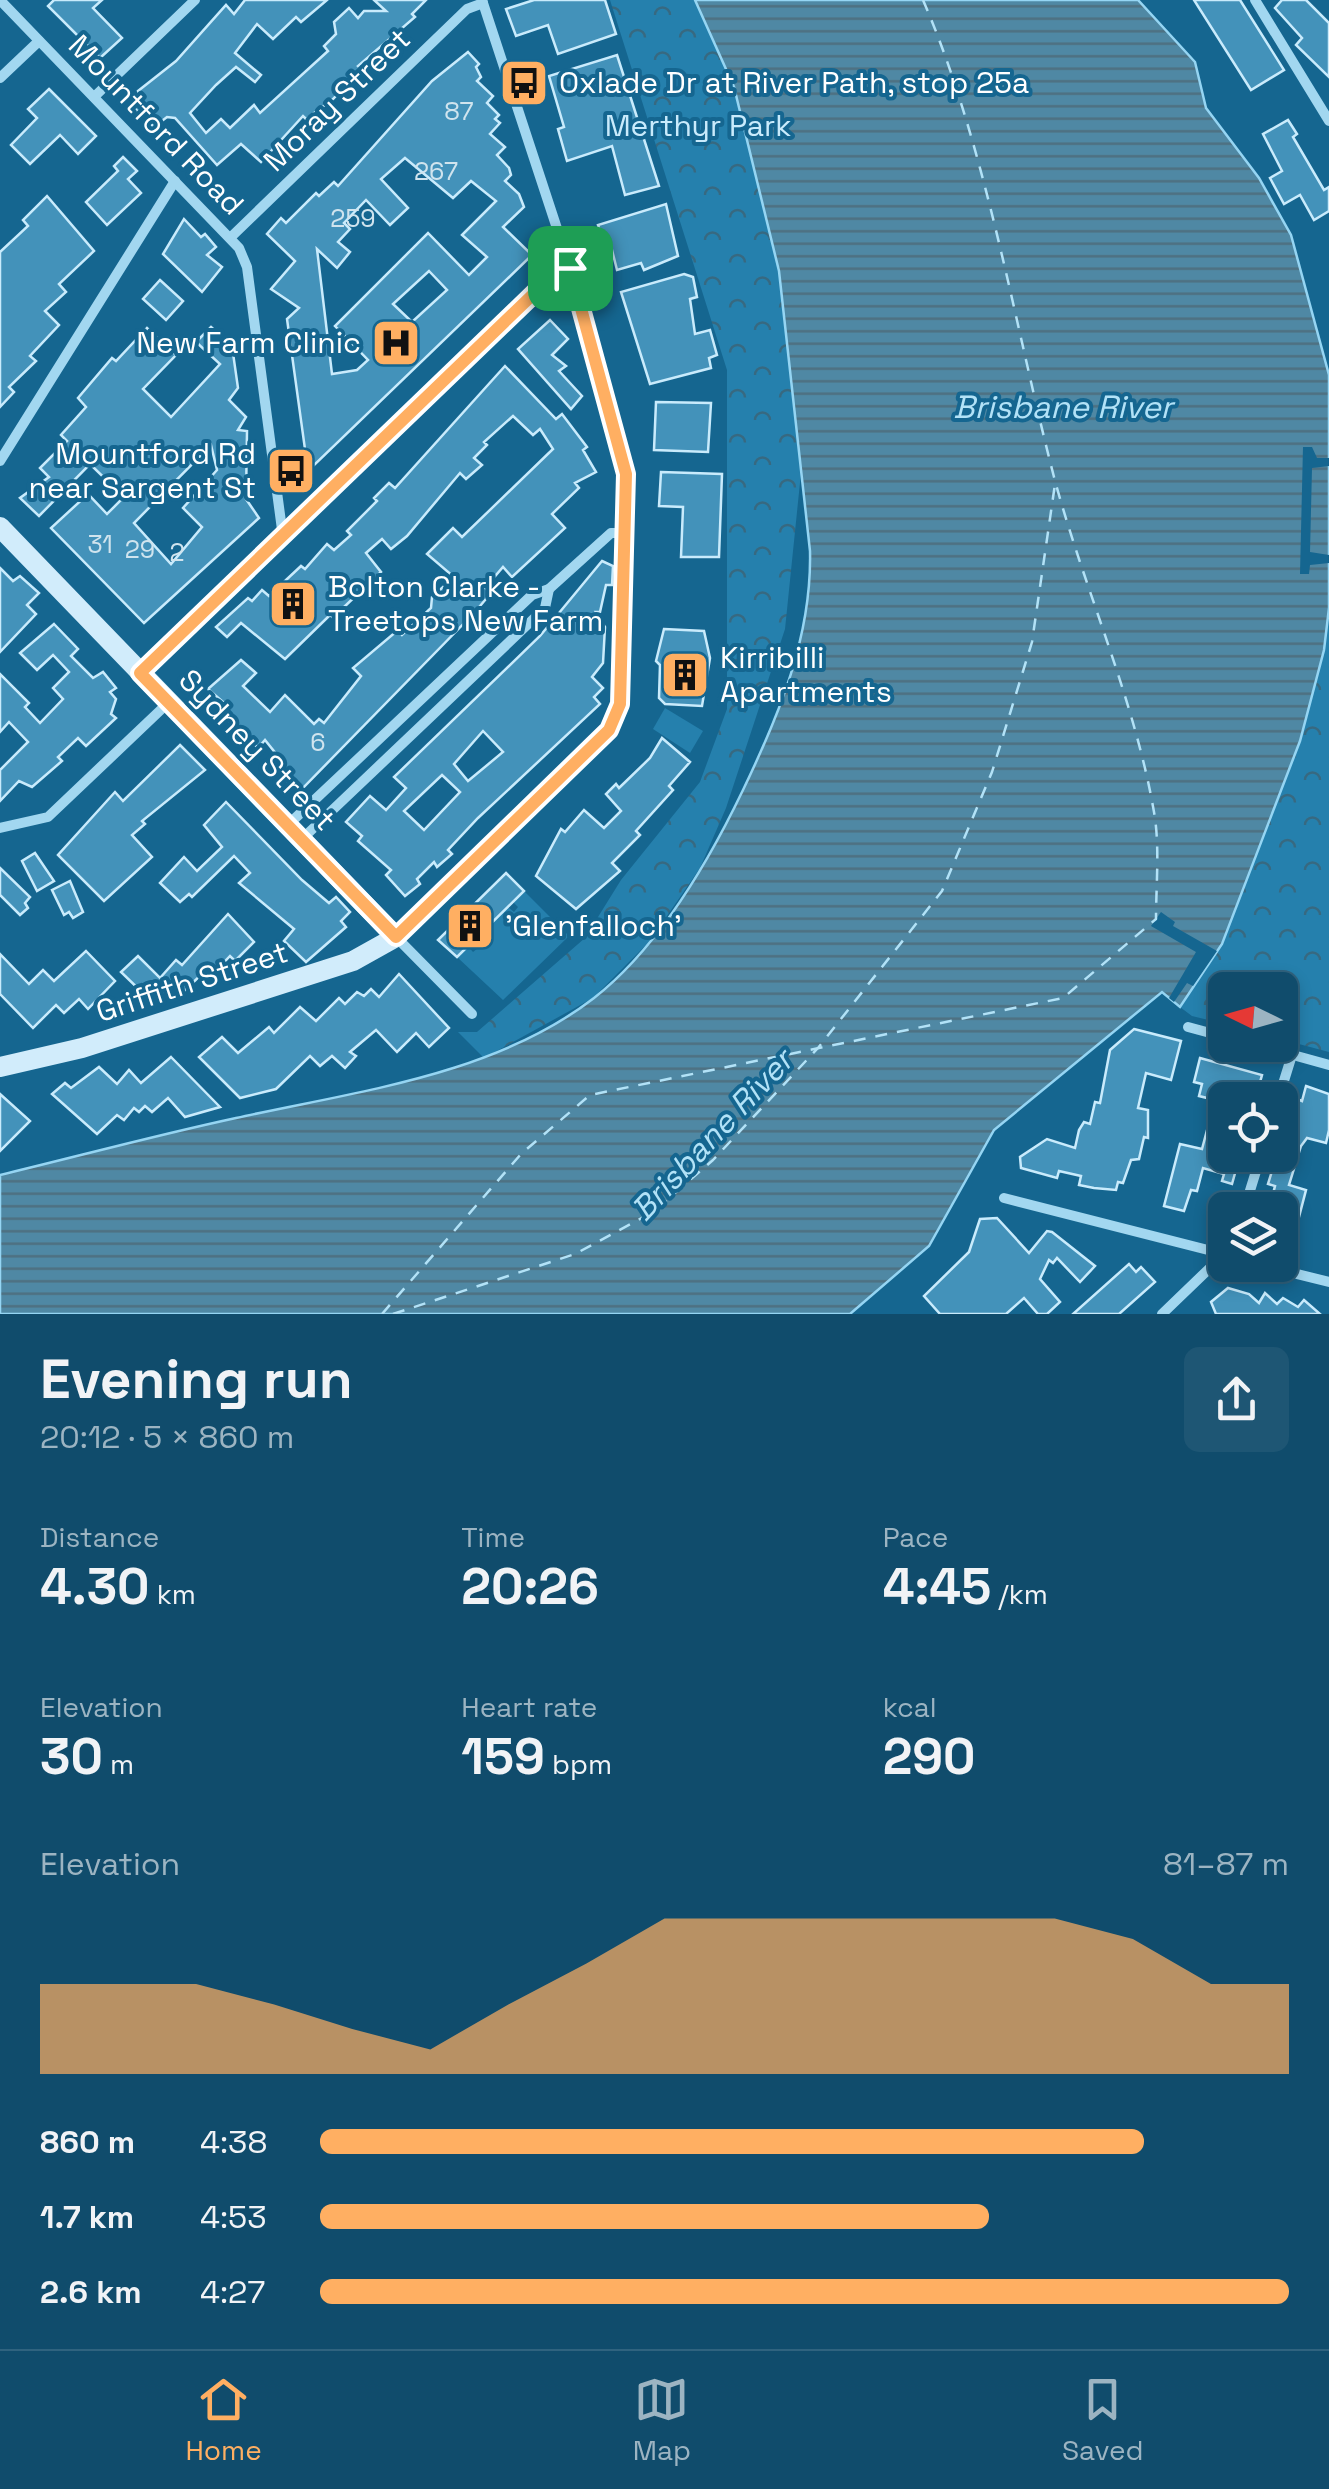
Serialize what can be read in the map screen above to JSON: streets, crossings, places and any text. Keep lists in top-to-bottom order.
{
  "streets": {
    "street": [
      "Moray Street",
      "Mountford Road",
      "Sydney Street",
      "Griffith Street"
    ]
  },
  "crossings": [
    ["Moray Street", "Mountford Road"],
    ["Sydney Street", "Griffith Street"]
  ],
  "water": ["Brisbane River"],
  "parks": ["Merthyr Park"],
  "places": {
    "bus stop": ["Oxlade Dr at River Path, stop 25a", "Mountford Rd near Sargent St"],
    "hospital": ["New Farm Clinic"],
    "building": ["Bolton Clarke - Treetops New Farm", "Kirribilli Apartments", "'Glenfalloch'"]
  },
  "house_numbers": [
    "87",
    "267",
    "259",
    "31",
    "29",
    "2",
    "6"
  ],
  "north": "left",
  "page": {
    "heading": ["Evening run", "20:12 · 5 × 860 m"],
    "stats": [
      ["Distance", "4.30 km"],
      ["Time", "20:26"],
      ["Pace", "4:45 /km"],
      ["Elevation", "30 m"],
      ["Heart rate", "159 bpm"],
      ["kcal", "290"]
    ],
    "chart": ["Elevation", "81–87 m"],
    "list": [
      {
        "name": "860 m",
        "note": "4:38"
      },
      {
        "name": "1.7 km",
        "note": "4:53"
      },
      {
        "name": "2.6 km",
        "note": "4:27"
      }
    ],
    "tabs": ["Home", "Map", "Saved"]
  }
}
